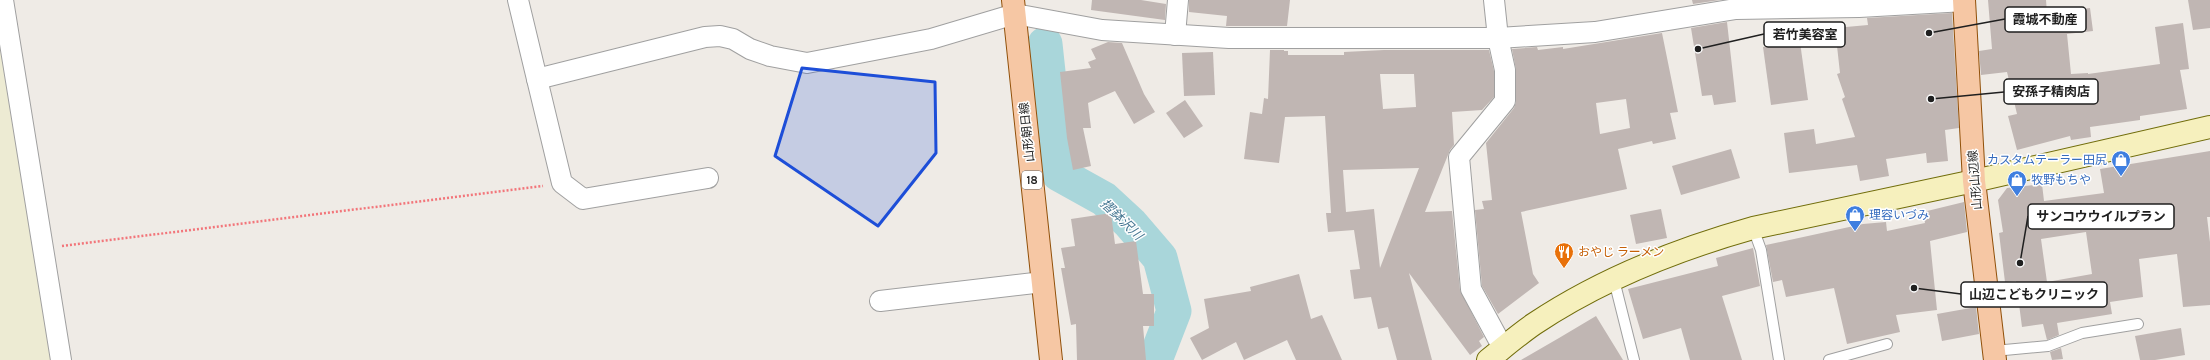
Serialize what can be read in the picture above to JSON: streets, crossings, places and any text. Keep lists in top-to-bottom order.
{
  "streets": {
    "main road": ["山形朝日線", "18", "山形山辺線"]
  },
  "water": ["摺鉢沢川"],
  "places": {
    "other": [
      "霞城不動産",
      "若竹美容室",
      "安孫子精肉店",
      "サンコウウイルプラン",
      "山辺こどもクリニック"
    ],
    "shop": ["カスタムテーラー田尻", "牧野もちや", "理容いづみ"],
    "restaurant": ["おやじ ラーメン"]
  }
}
